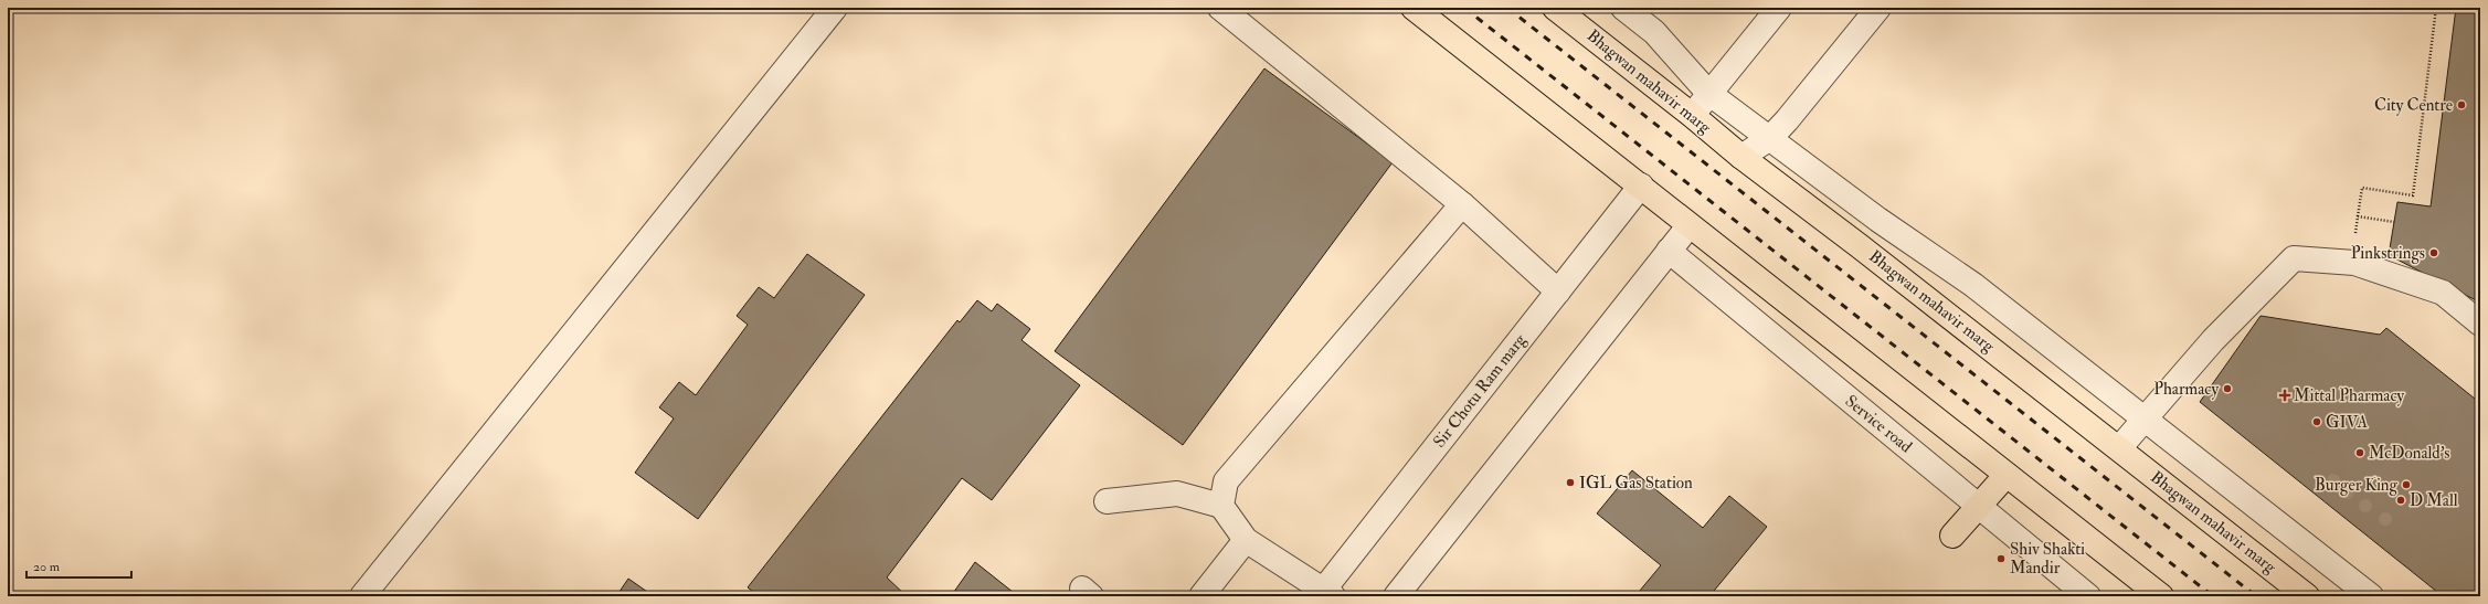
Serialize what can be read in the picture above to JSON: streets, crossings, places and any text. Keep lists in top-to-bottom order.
{
  "streets": {
    "main road": ["Bhagwan mahavir marg"],
    "street": ["Sir Chotu Ram marg", "Service road"]
  },
  "places": {
    "other": [
      "City Centre",
      "Pinkstrings",
      "Pharmacy",
      "GIVA",
      "McDonald's",
      "IGL Gas Station",
      "Burger King",
      "D Mall",
      "Shiv Shakti Mandir"
    ],
    "health": ["Mittal Pharmacy"]
  },
  "scale_bar": "20 m"
}
